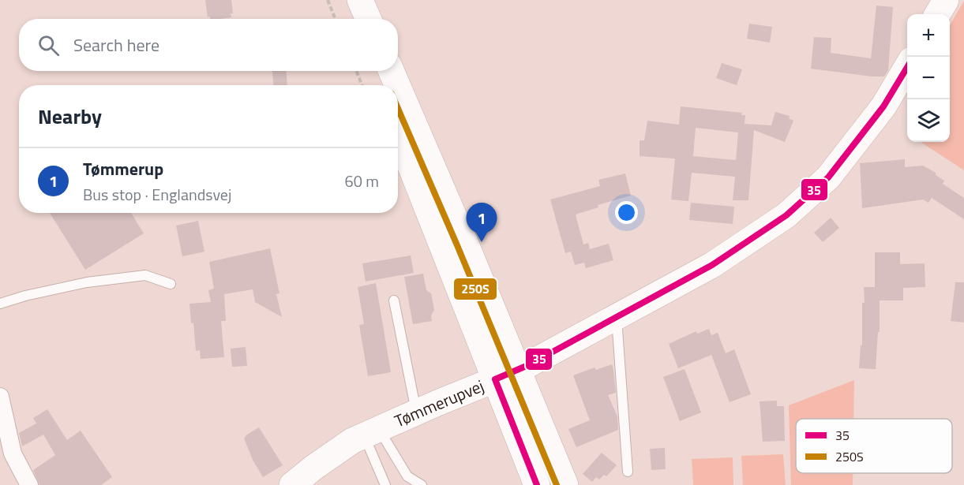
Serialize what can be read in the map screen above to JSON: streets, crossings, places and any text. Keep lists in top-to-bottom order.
{
  "streets": {
    "main road": ["Tømmerupvej"]
  },
  "lines": ["transit line 35", "transit line 250S"],
  "legend": ["35", "250S"],
  "page": {
    "map_buttons": ["+", "−"],
    "search": "Search here",
    "heading": "Nearby",
    "list": [
      {
        "mark": "1",
        "name": "Tømmerup",
        "note": "Bus stop · Englandsvej",
        "value": "60 m"
      }
    ],
    "pins": "1"
  }
}
